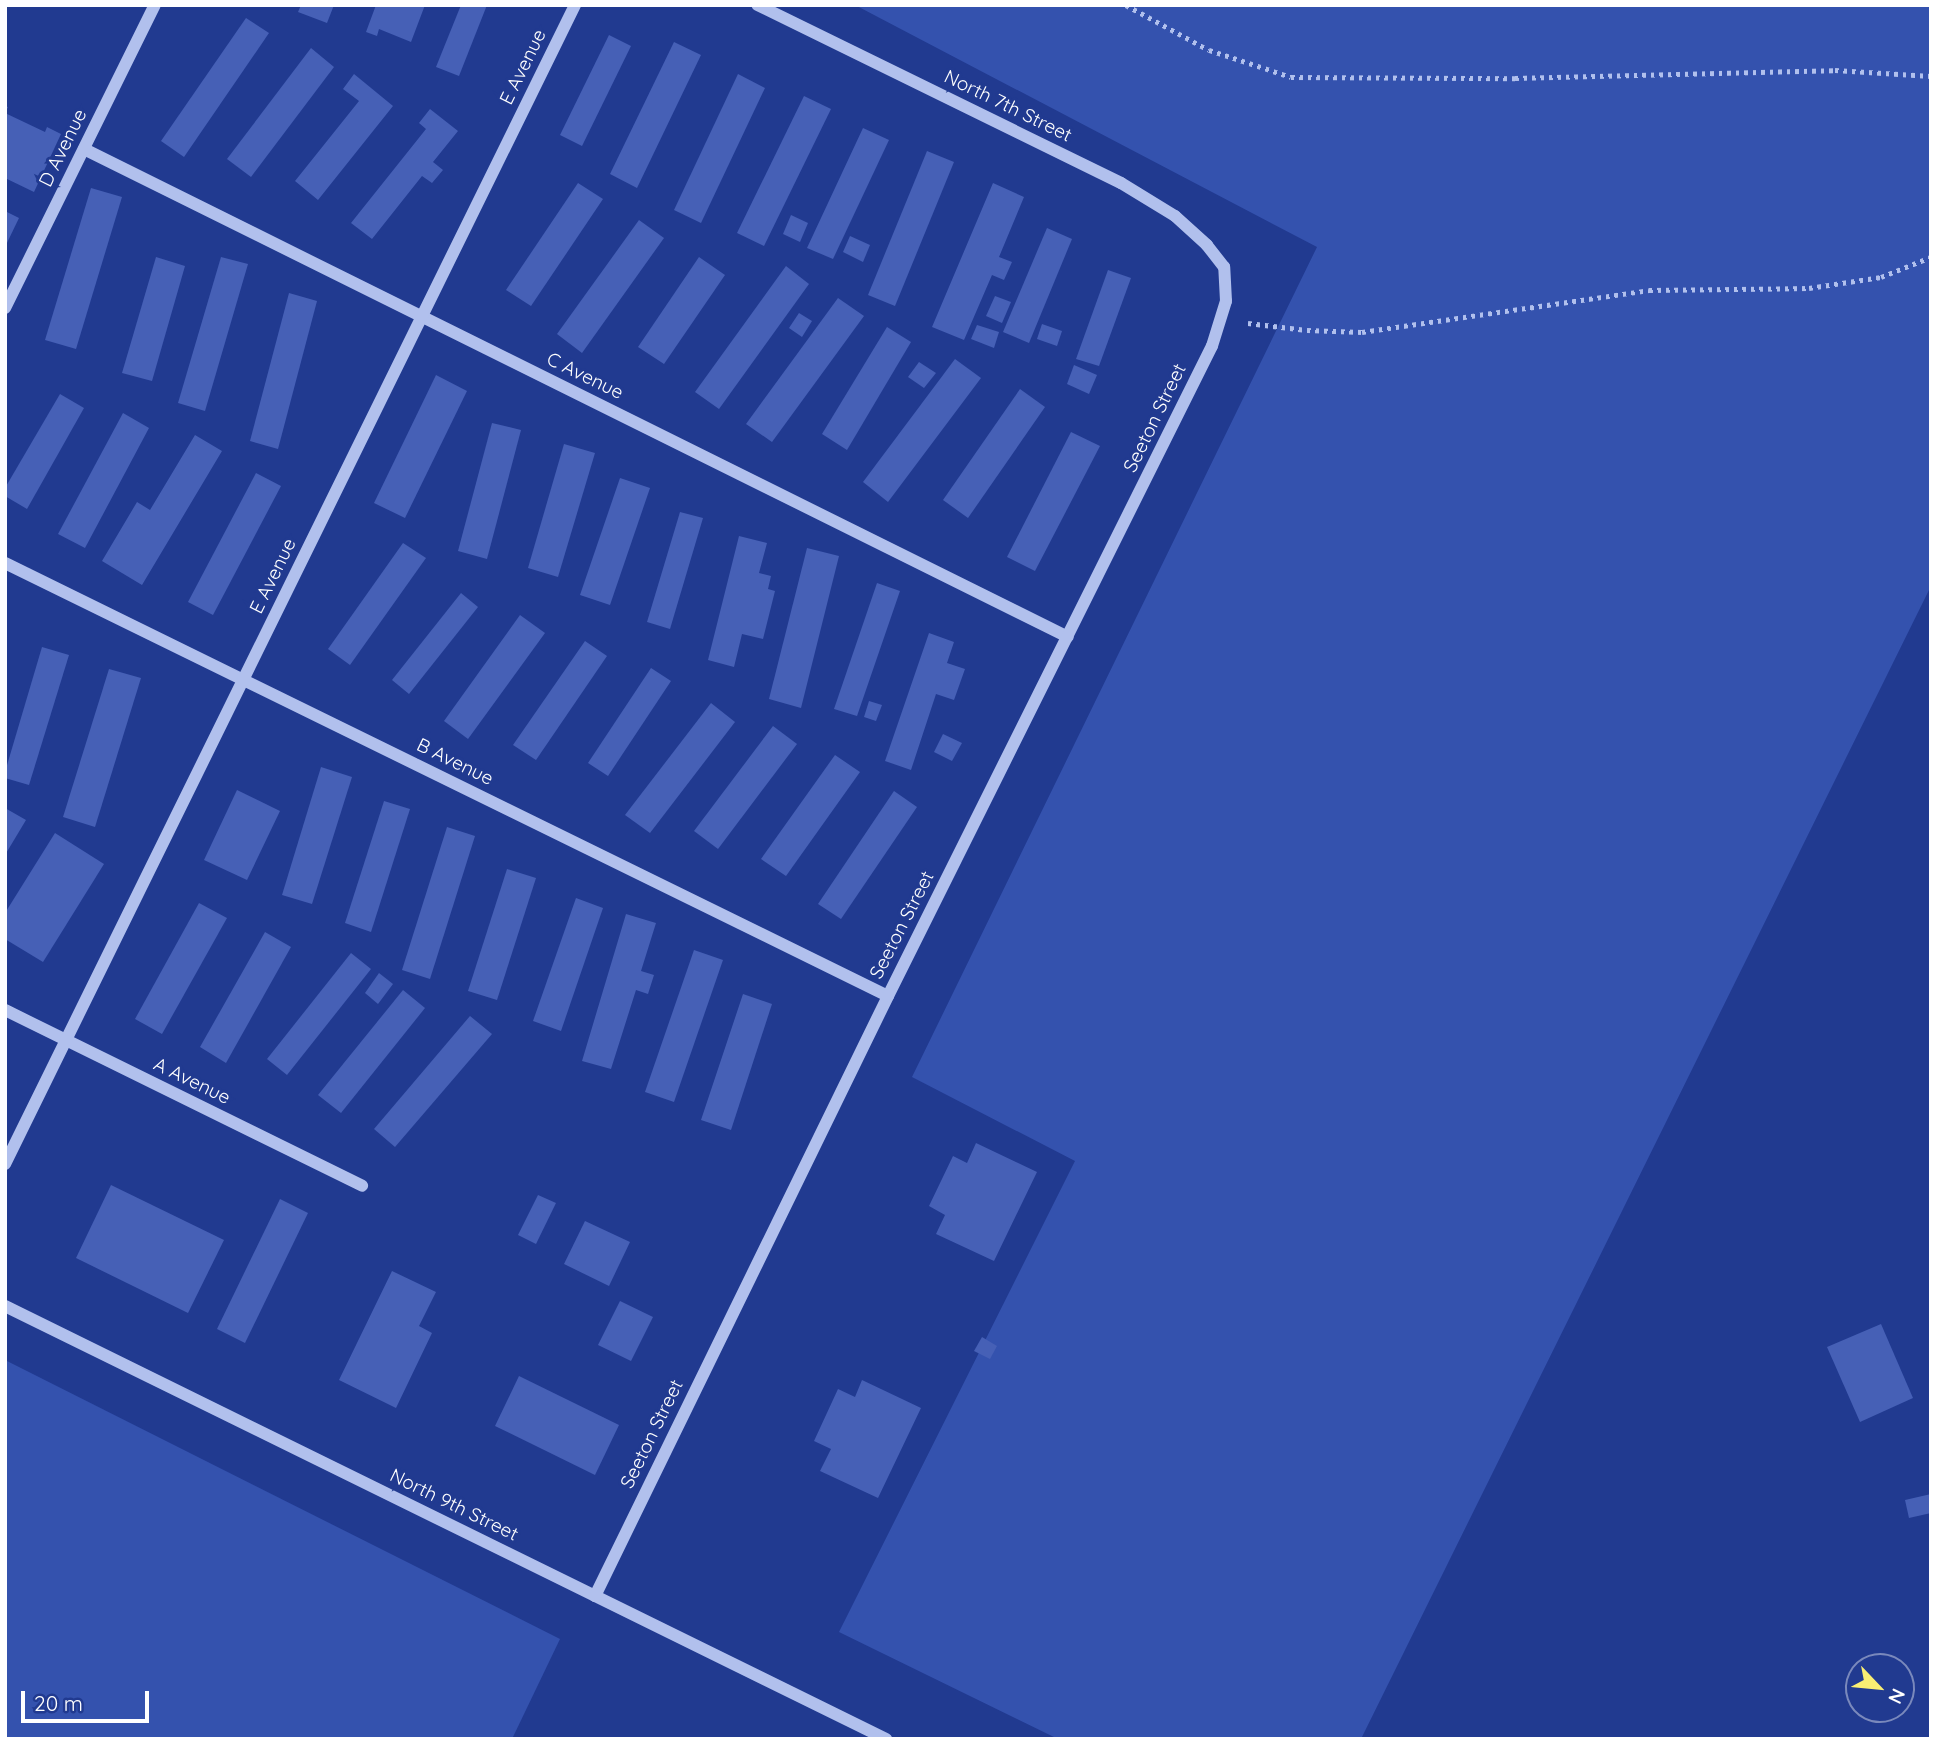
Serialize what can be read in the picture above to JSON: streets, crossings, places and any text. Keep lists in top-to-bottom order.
{
  "streets": {
    "street": [
      "E Avenue",
      "North 7th Street",
      "D Avenue",
      "C Avenue",
      "Seeton Street",
      "B Avenue",
      "A Avenue",
      "North 9th Street"
    ]
  },
  "crossings": [
    ["E Avenue", "C Avenue"],
    ["E Avenue", "B Avenue"],
    ["E Avenue", "A Avenue"],
    ["North 7th Street", "Seeton Street"],
    ["D Avenue", "C Avenue"],
    ["C Avenue", "Seeton Street"],
    ["Seeton Street", "B Avenue"],
    ["Seeton Street", "North 9th Street"]
  ],
  "scale_bar": "20 m",
  "north": "bottom right"
}
